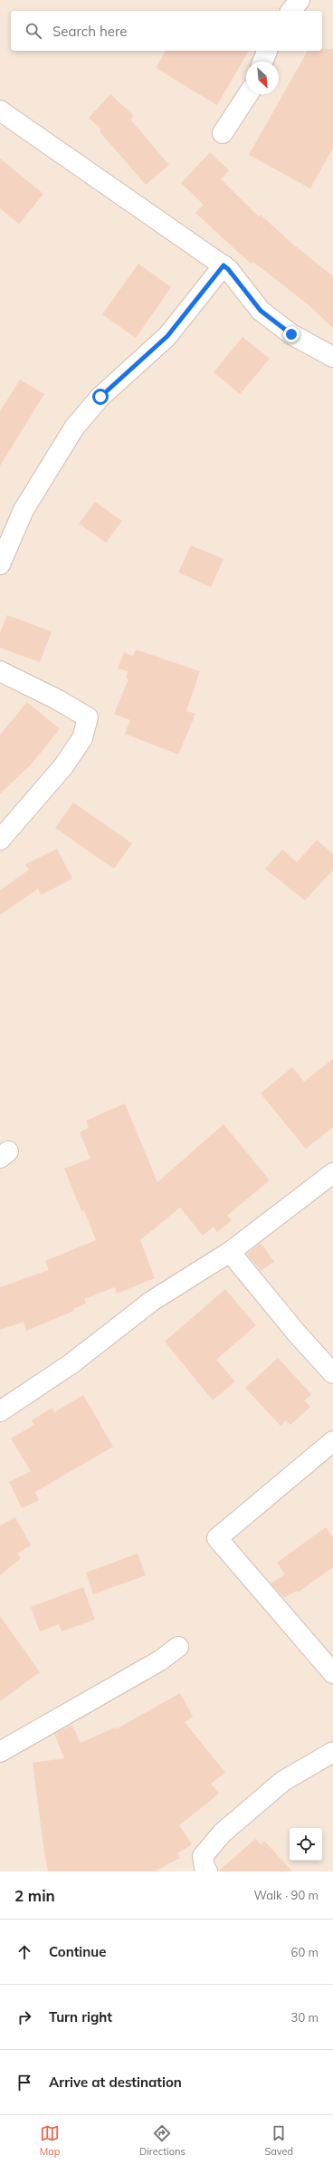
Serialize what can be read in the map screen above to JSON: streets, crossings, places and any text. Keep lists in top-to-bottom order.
{
  "north": "bottom right",
  "page": {
    "search": "Search here",
    "heading": ["2 min", "Walk · 90 m"],
    "list": [
      ["Continue", "60 m"],
      ["Turn right", "30 m"],
      "Arrive at destination"
    ],
    "nav": ["Map", "Directions", "Saved"]
  }
}
